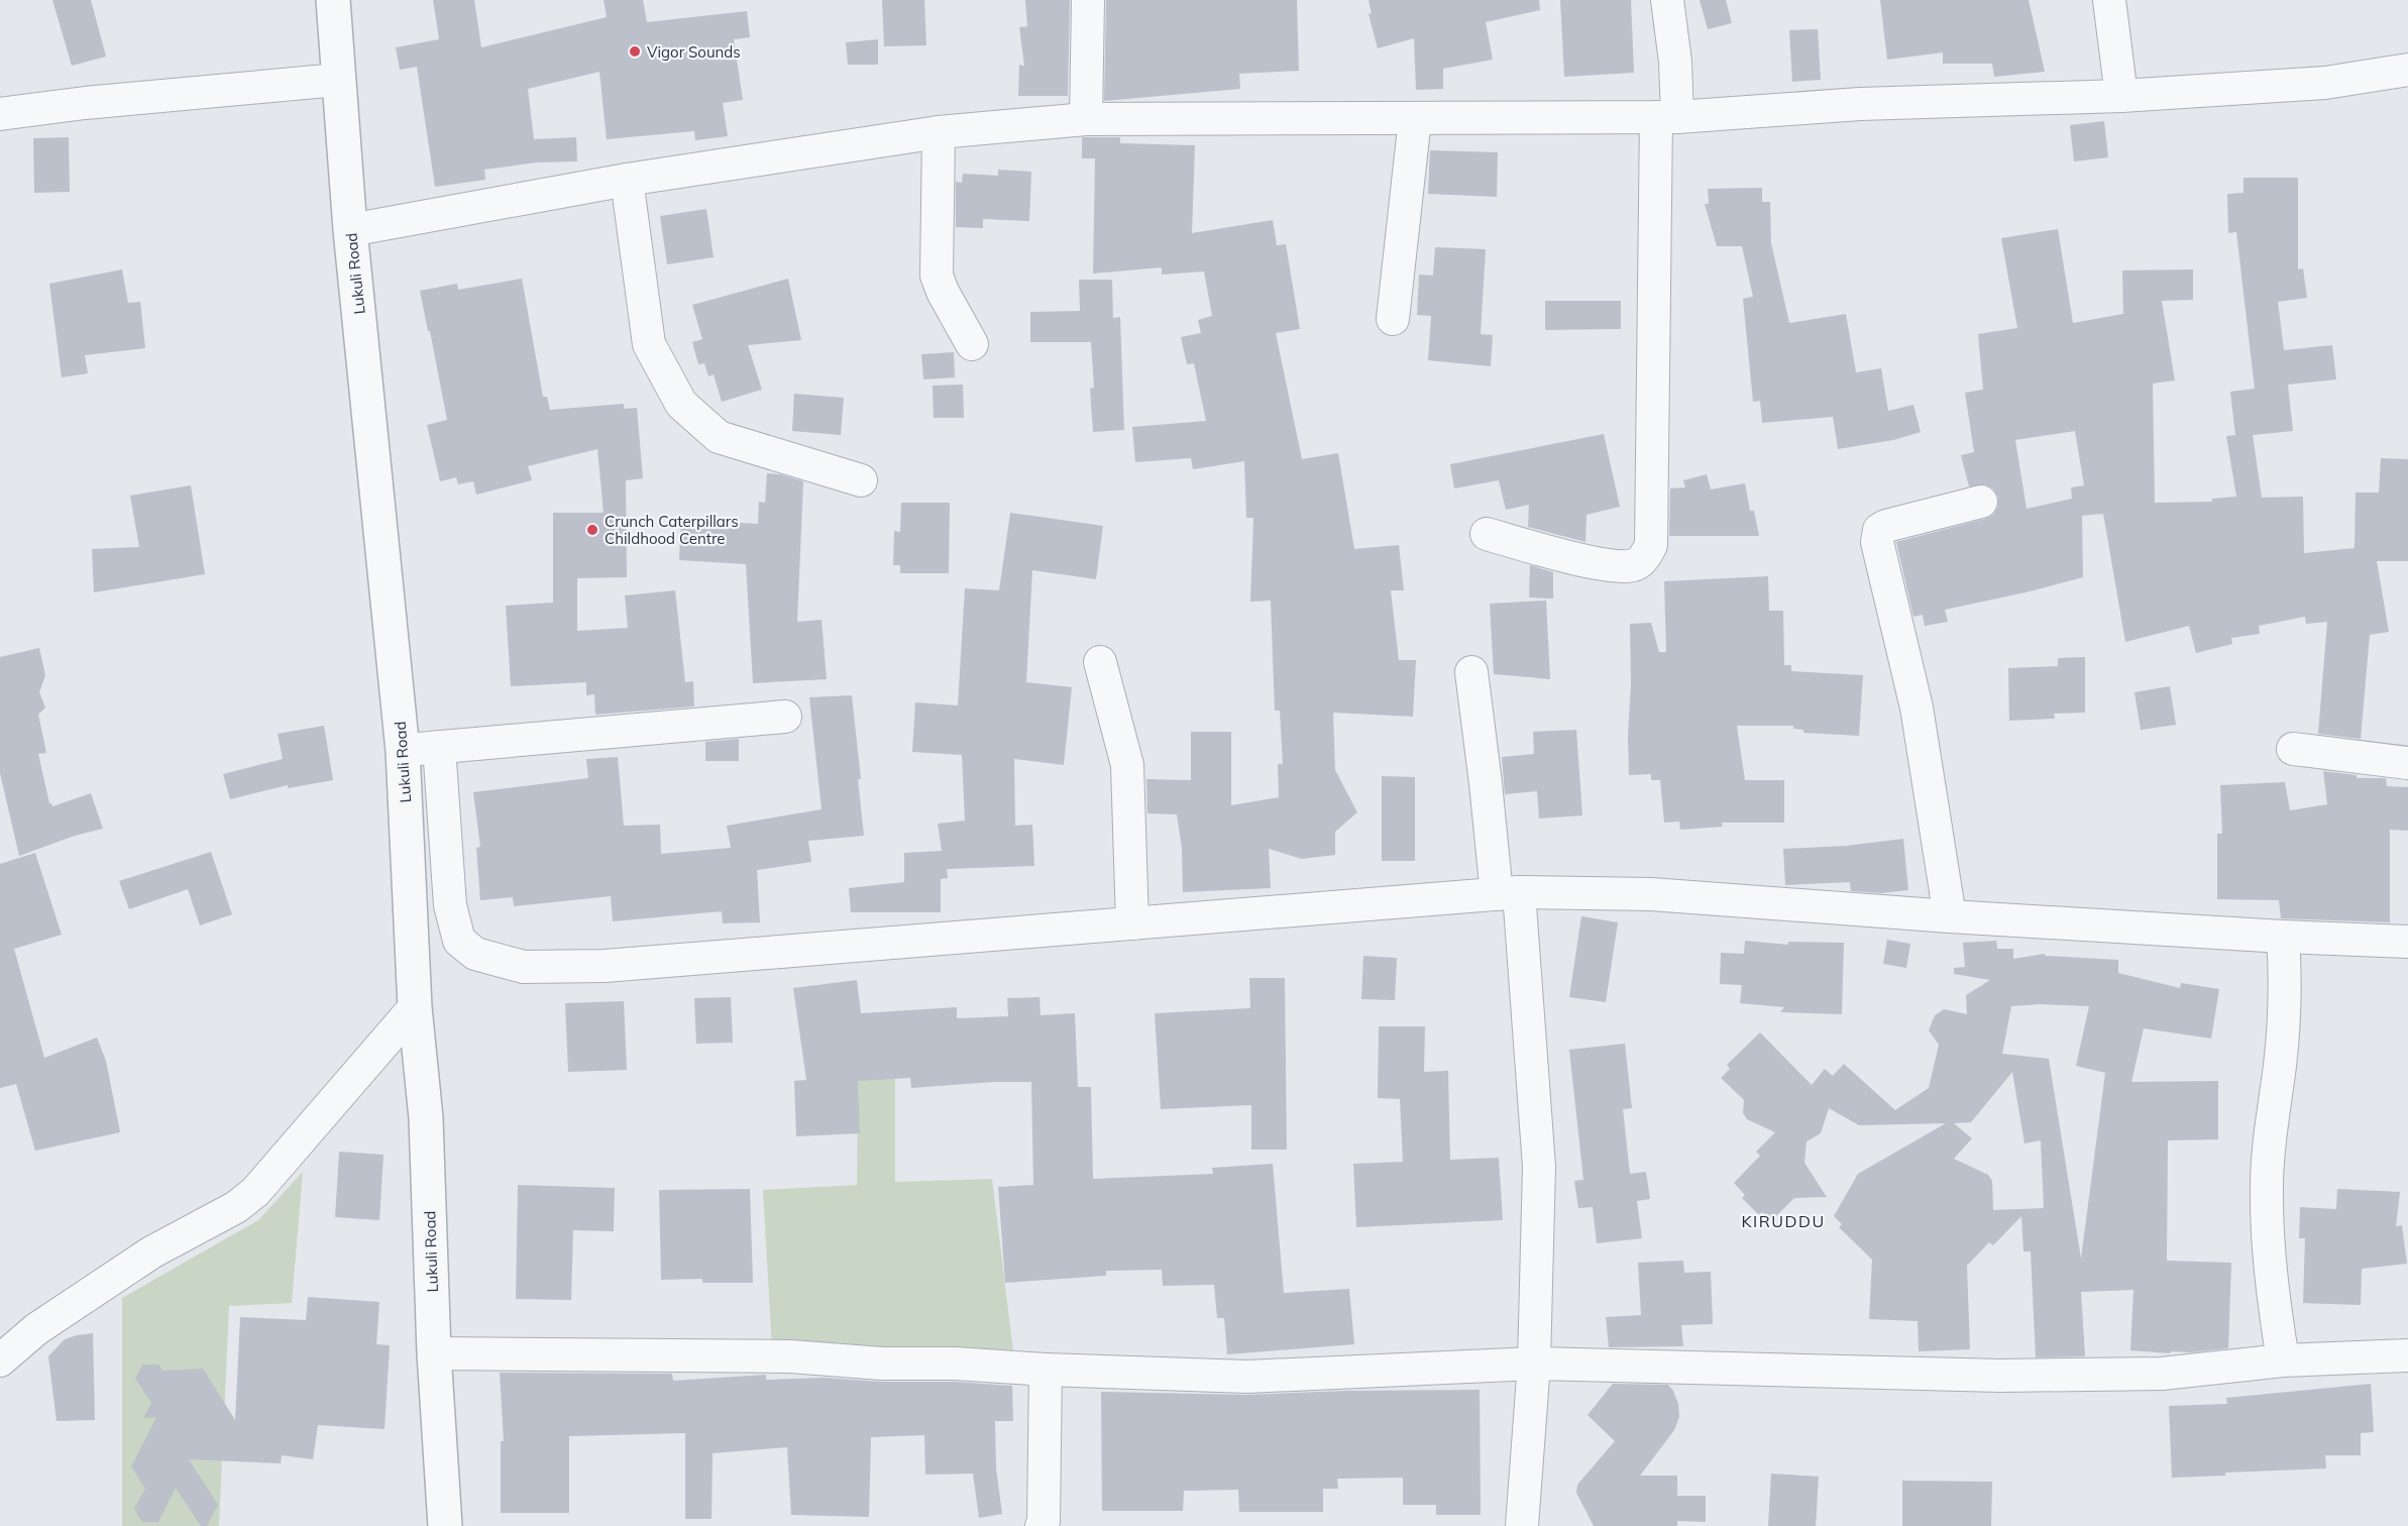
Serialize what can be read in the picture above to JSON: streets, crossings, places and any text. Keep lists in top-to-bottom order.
{
  "streets": {
    "street": ["Lukuli Road"]
  },
  "districts": ["KIRUDDU"],
  "places": ["Vigor Sounds", "Crunch Caterpillars Childhood Centre"]
}
